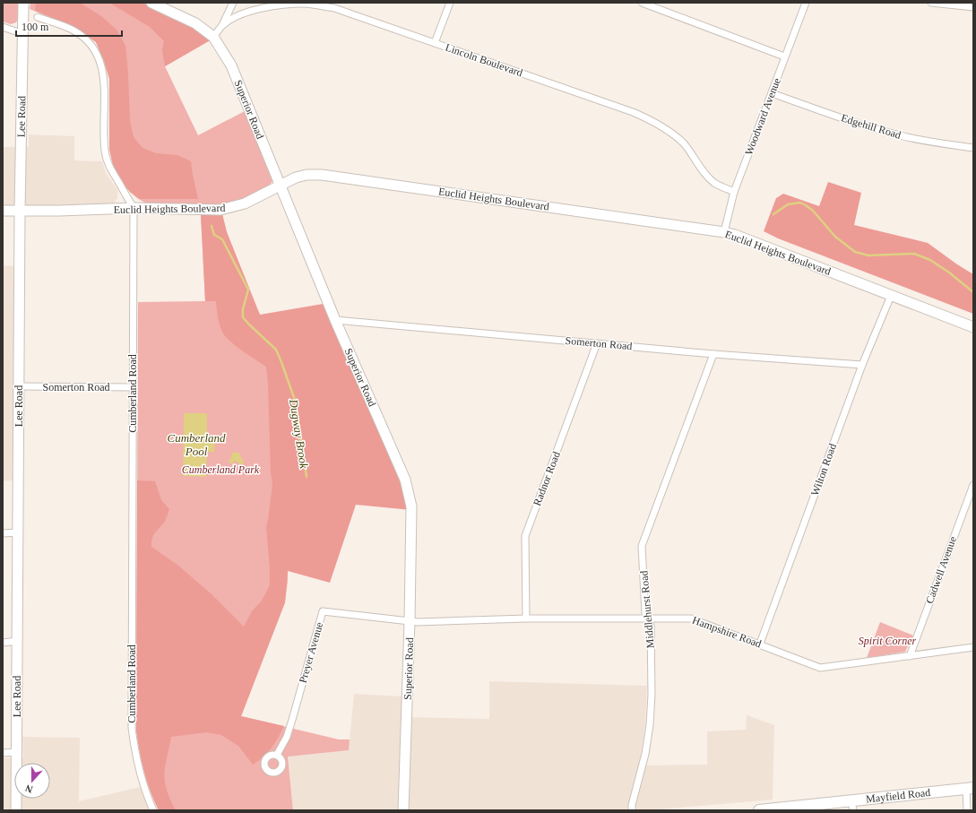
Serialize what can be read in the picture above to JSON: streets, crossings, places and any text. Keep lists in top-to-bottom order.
{
  "streets": {
    "main road": ["Mayfield Road"],
    "street": [
      "Lincoln Boulevard",
      "Superior Road",
      "Lee Road",
      "Woodward Avenue",
      "Edgehill Road",
      "Euclid Heights Boulevard",
      "Somerton Road",
      "Cumberland Road",
      "Wilton Road",
      "Radnor Road",
      "Cadwell Avenue",
      "Middlehurst Road",
      "Hampshire Road",
      "Preyer Avenue"
    ]
  },
  "crossings": [
    ["Lincoln Boulevard", "Superior Road"],
    ["Lincoln Boulevard", "Woodward Avenue"],
    ["Superior Road", "Euclid Heights Boulevard"],
    ["Superior Road", "Somerton Road"],
    ["Superior Road", "Hampshire Road"],
    ["Superior Road", "Preyer Avenue"],
    ["Lee Road", "Euclid Heights Boulevard"],
    ["Lee Road", "Somerton Road"],
    ["Woodward Avenue", "Edgehill Road"],
    ["Woodward Avenue", "Euclid Heights Boulevard"],
    ["Euclid Heights Boulevard", "Cumberland Road"],
    ["Euclid Heights Boulevard", "Wilton Road"],
    ["Somerton Road", "Cumberland Road"],
    ["Somerton Road", "Wilton Road"],
    ["Somerton Road", "Radnor Road"],
    ["Somerton Road", "Middlehurst Road"],
    ["Wilton Road", "Hampshire Road"],
    ["Radnor Road", "Hampshire Road"],
    ["Cadwell Avenue", "Hampshire Road"],
    ["Middlehurst Road", "Hampshire Road"],
    ["Hampshire Road", "Preyer Avenue"]
  ],
  "water": ["Dugway Brook", "Cumberland Pool"],
  "parks": ["Cumberland Park", "Spirit Corner"],
  "scale_bar": "100 m",
  "north": "bottom"
}
